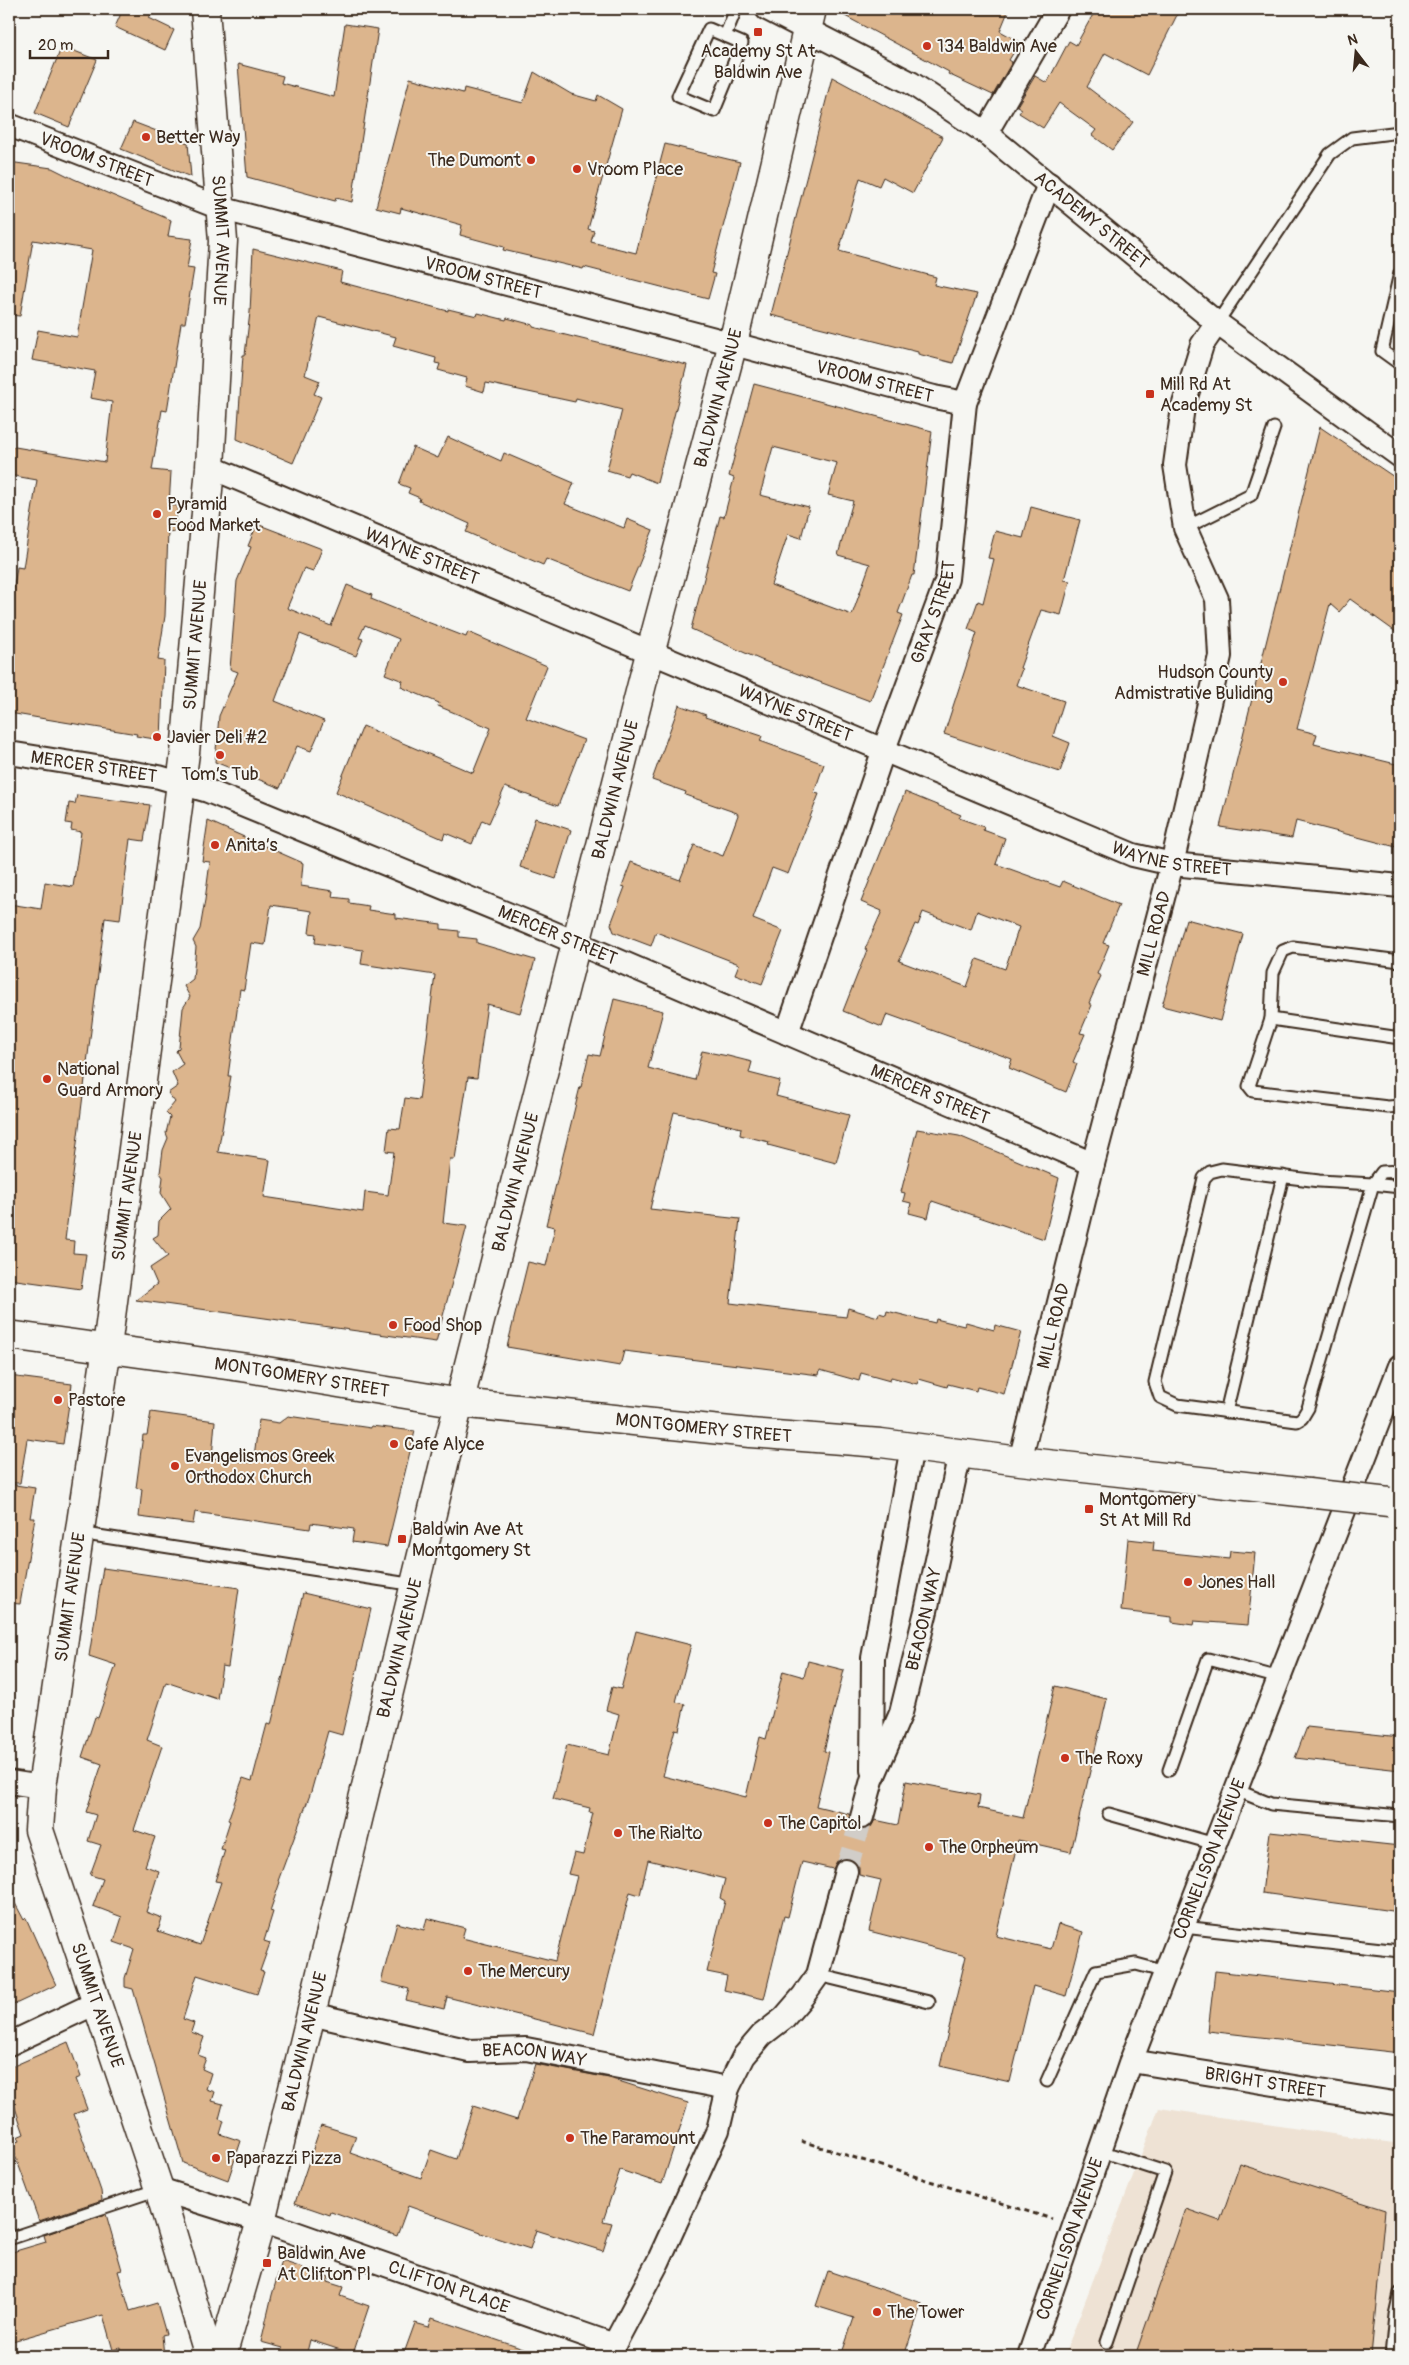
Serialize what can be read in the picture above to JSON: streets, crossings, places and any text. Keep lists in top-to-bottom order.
{
  "streets": {
    "main road": ["SUMMIT AVENUE", "BALDWIN AVENUE", "MONTGOMERY STREET"],
    "street": [
      "VROOM STREET",
      "ACADEMY STREET",
      "WAYNE STREET",
      "GRAY STREET",
      "MERCER STREET",
      "MILL ROAD",
      "BEACON WAY",
      "CORNELISON AVENUE",
      "BRIGHT STREET",
      "CLIFTON PLACE"
    ]
  },
  "crossings": [
    ["VROOM STREET", "SUMMIT AVENUE"],
    ["VROOM STREET", "BALDWIN AVENUE"],
    ["VROOM STREET", "GRAY STREET"],
    ["ACADEMY STREET", "BALDWIN AVENUE"],
    ["ACADEMY STREET", "GRAY STREET"],
    ["ACADEMY STREET", "MILL ROAD"],
    ["SUMMIT AVENUE", "WAYNE STREET"],
    ["SUMMIT AVENUE", "MERCER STREET"],
    ["SUMMIT AVENUE", "MONTGOMERY STREET"],
    ["SUMMIT AVENUE", "CLIFTON PLACE"],
    ["BALDWIN AVENUE", "WAYNE STREET"],
    ["BALDWIN AVENUE", "MERCER STREET"],
    ["BALDWIN AVENUE", "MONTGOMERY STREET"],
    ["BALDWIN AVENUE", "BEACON WAY"],
    ["BALDWIN AVENUE", "CLIFTON PLACE"],
    ["WAYNE STREET", "GRAY STREET"],
    ["WAYNE STREET", "MILL ROAD"],
    ["GRAY STREET", "MERCER STREET"],
    ["MERCER STREET", "MILL ROAD"],
    ["MILL ROAD", "MONTGOMERY STREET"],
    ["MONTGOMERY STREET", "BEACON WAY"],
    ["CORNELISON AVENUE", "BRIGHT STREET"]
  ],
  "places": {
    "transit": [
      "Academy St At Baldwin Ave",
      "Mill Rd At Academy St",
      "Montgomery St At Mill Rd",
      "Baldwin Ave At Montgomery St",
      "Baldwin Ave At Clifton Pl"
    ],
    "other": [
      "134 Baldwin Ave",
      "Better Way",
      "The Dumont",
      "Vroom Place",
      "Pyramid Food Market",
      "Hudson County Admistrative Buliding",
      "Javier Deli #2",
      "Tom’s Tub",
      "Anita’s",
      "National Guard Armory",
      "Food Shop",
      "Pastore",
      "Cafe Alyce",
      "Evangelismos Greek Orthodox Church",
      "Jones Hall",
      "The Roxy",
      "The Capitol",
      "The Rialto",
      "The Orpheum",
      "The Mercury",
      "The Paramount",
      "Paparazzi Pizza",
      "The Tower"
    ]
  },
  "scale_bar": "20 m",
  "north": "top"
}
